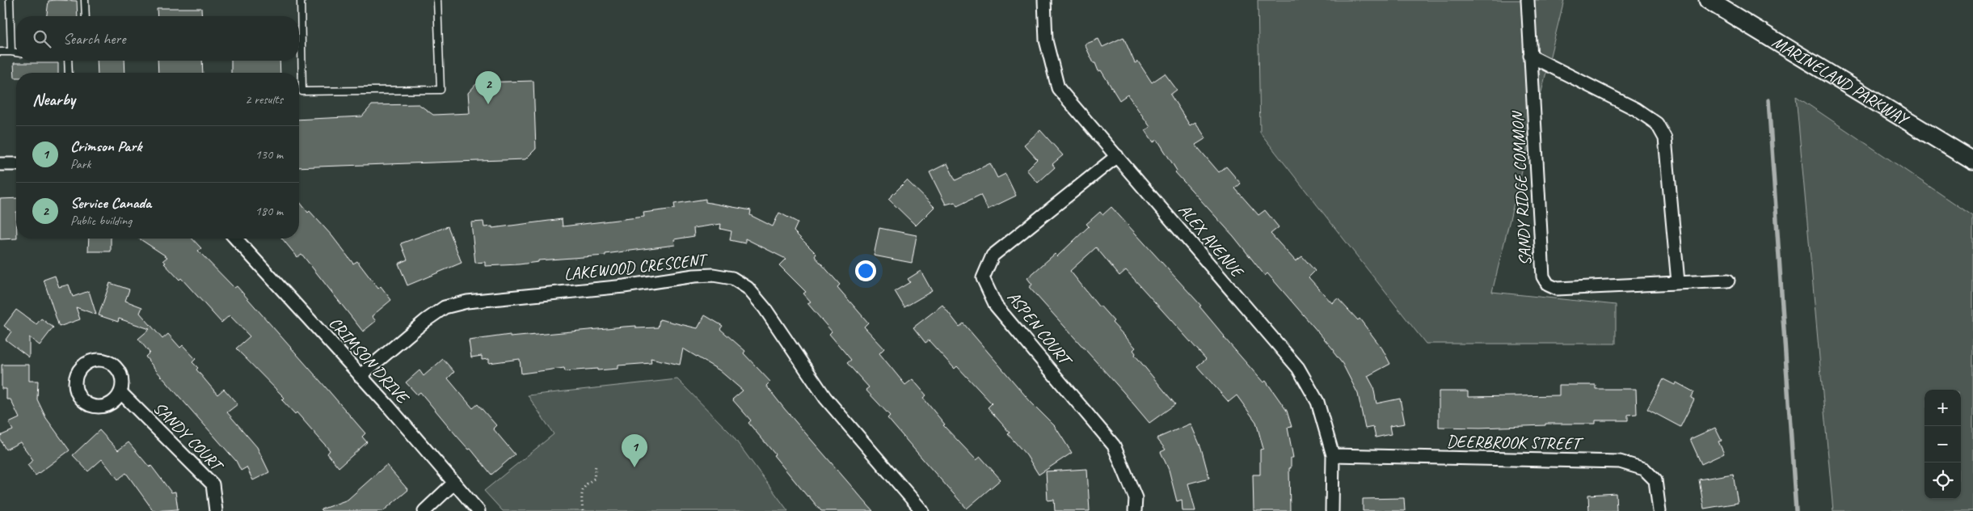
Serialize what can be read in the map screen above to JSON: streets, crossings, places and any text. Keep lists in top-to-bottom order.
{
  "streets": {
    "main road": ["MARINELAND PARKWAY"],
    "street": [
      "SANDY RIDGE COMMON",
      "ALEX AVENUE",
      "LAKEWOOD CRESCENT",
      "ASPEN COURT",
      "CRIMSON DRIVE",
      "SANDY COURT",
      "DEERBROOK STREET"
    ]
  },
  "crossings": [
    ["ALEX AVENUE", "ASPEN COURT"],
    ["ALEX AVENUE", "DEERBROOK STREET"],
    ["LAKEWOOD CRESCENT", "CRIMSON DRIVE"]
  ],
  "page": {
    "search": "Search here",
    "pins": ["2", "1"],
    "heading": ["Nearby", "2 results"],
    "list": [
      {
        "mark": "1",
        "name": "Crimson Park",
        "note": "Park",
        "value": "130 m"
      },
      {
        "mark": "2",
        "name": "Service Canada",
        "note": "Public building",
        "value": "180 m"
      }
    ],
    "map_buttons": ["+", "−"]
  }
}
